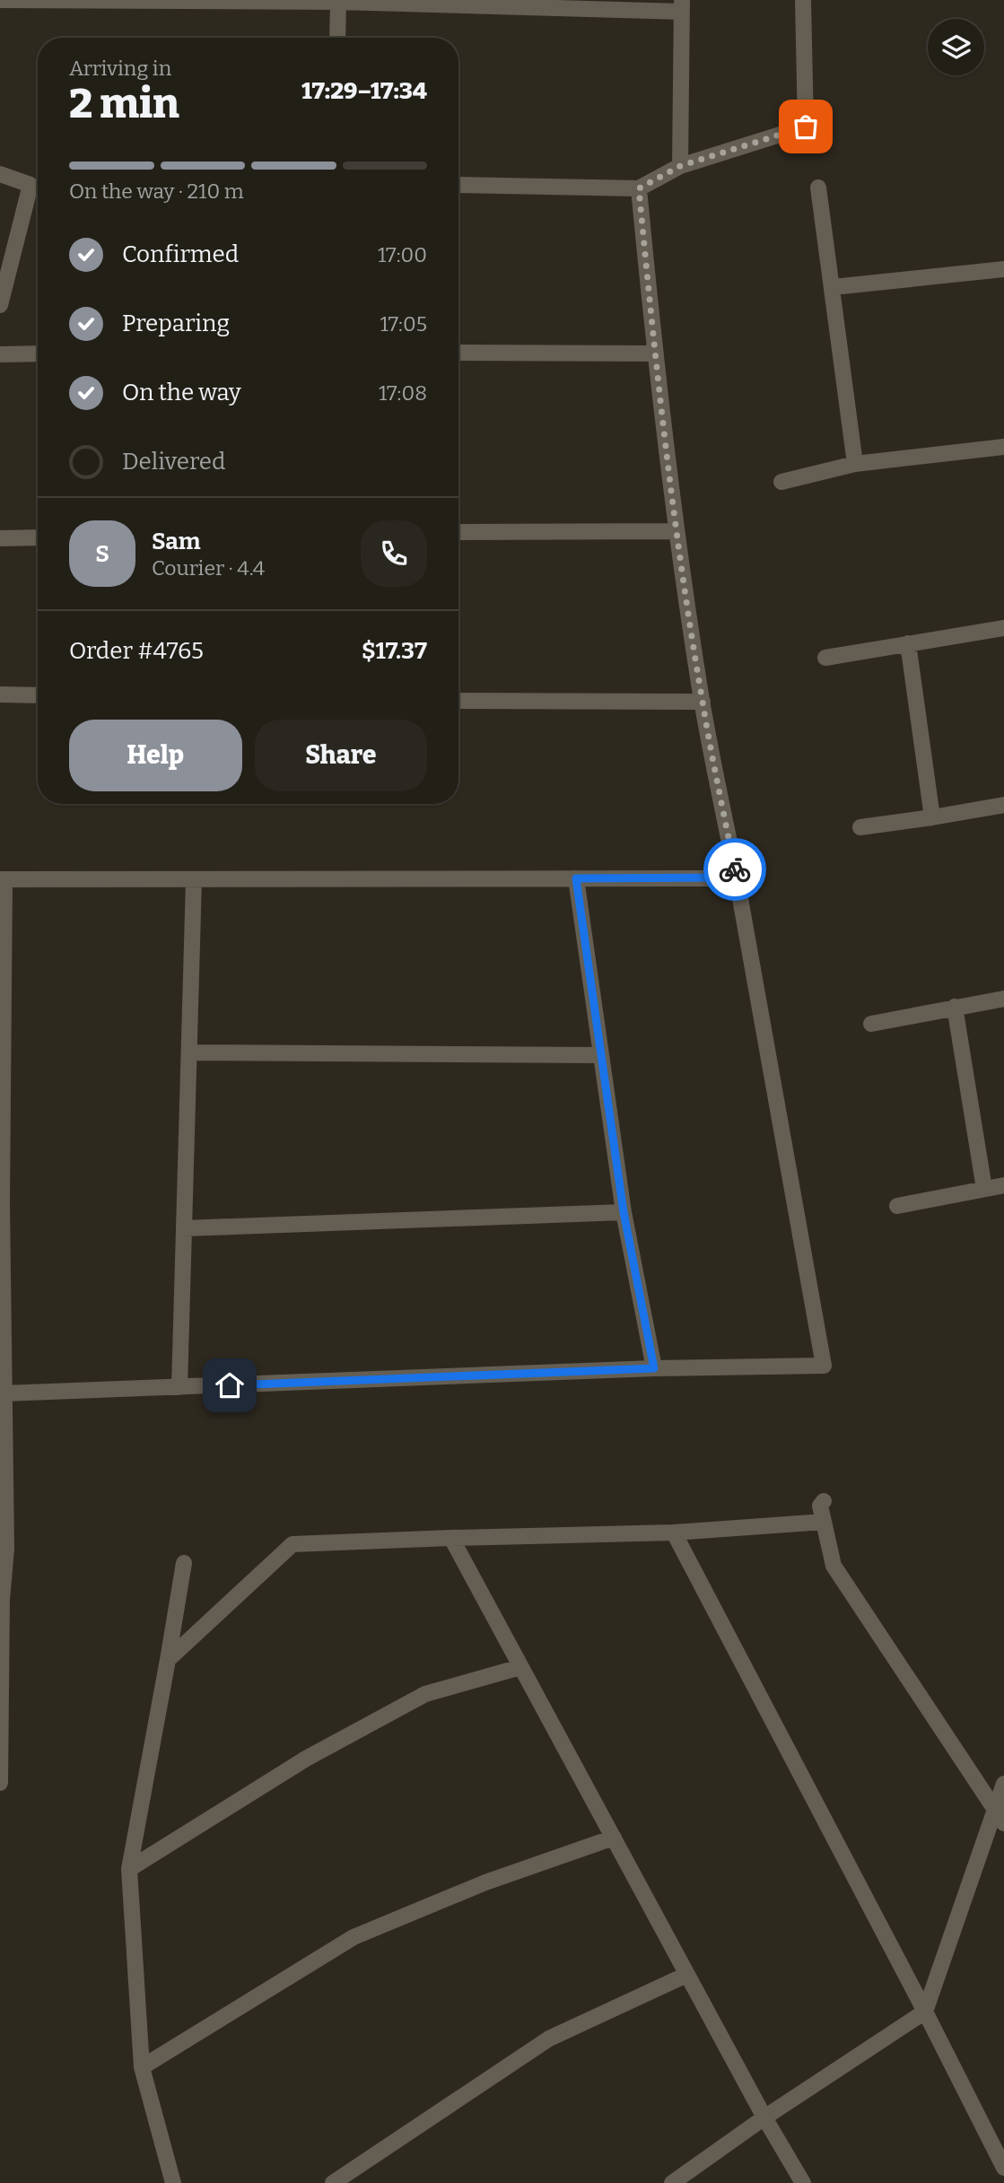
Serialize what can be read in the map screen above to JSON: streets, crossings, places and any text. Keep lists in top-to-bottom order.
{
  "page": {
    "heading": ["2 min", "Arriving in", "17:29–17:34"],
    "panel": [
      "Sam",
      "Courier · 4.4",
      "Order #4765",
      "$17.37"
    ],
    "bar": "On the way · 210 m",
    "list": [
      ["Confirmed", "17:00"],
      ["Preparing", "17:05"],
      ["On the way", "17:08"],
      "Delivered"
    ],
    "round": "S",
    "buttons": ["Help", "Share"]
  }
}
